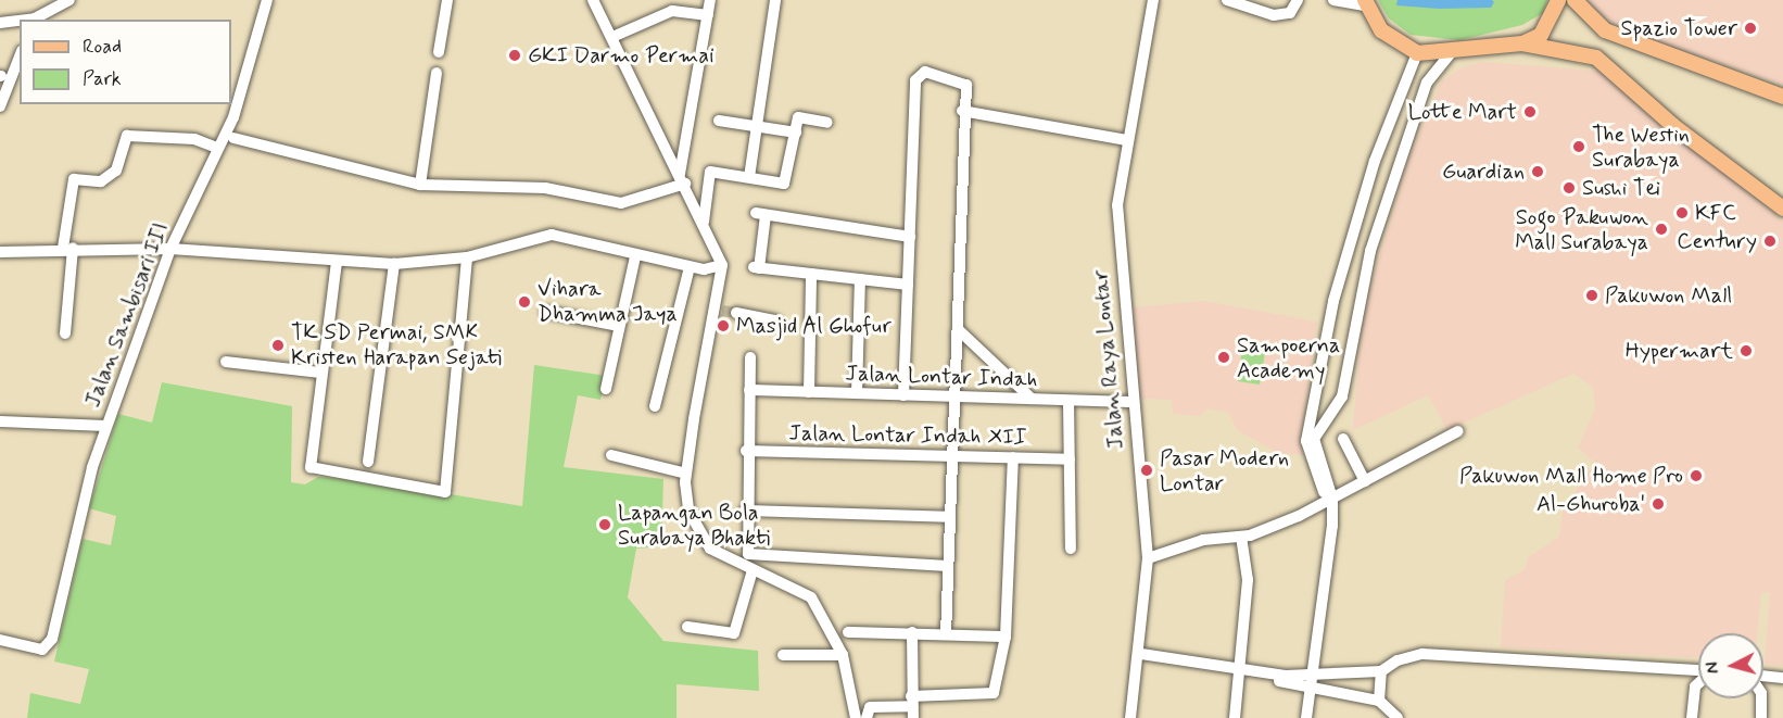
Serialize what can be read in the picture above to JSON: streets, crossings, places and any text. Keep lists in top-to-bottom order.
{
  "streets": {
    "street": [
      "Jalan Sambisari III",
      "Jalan Raya Lontar",
      "Jalan Lontar Indah",
      "Jalan Lontar Indah XII"
    ]
  },
  "crossings": [
    ["Jalan Raya Lontar", "Jalan Lontar Indah"]
  ],
  "places": [
    "Spazio Tower",
    "GKI Darmo Permai",
    "Lotte Mart",
    "The Westin Surabaya",
    "Guardian",
    "Sushi Tei",
    "KFC",
    "Sogo Pakuwon Mall Surabaya",
    "Century",
    "Pakuwon Mall",
    "Vihara Dhamma Jaya",
    "Masjid Al Ghofur",
    "TK SD Permai, SMK Kristen Harapan Sejati",
    "Hypermart",
    "Sampoerna Academy",
    "Pasar Modern Lontar",
    "Pakuwon Mall Home Pro",
    "Al-Ghuroba'",
    "Lapangan Bola Surabaya Bhakti"
  ],
  "legend": ["Road", "Park"],
  "north": "left"
}
